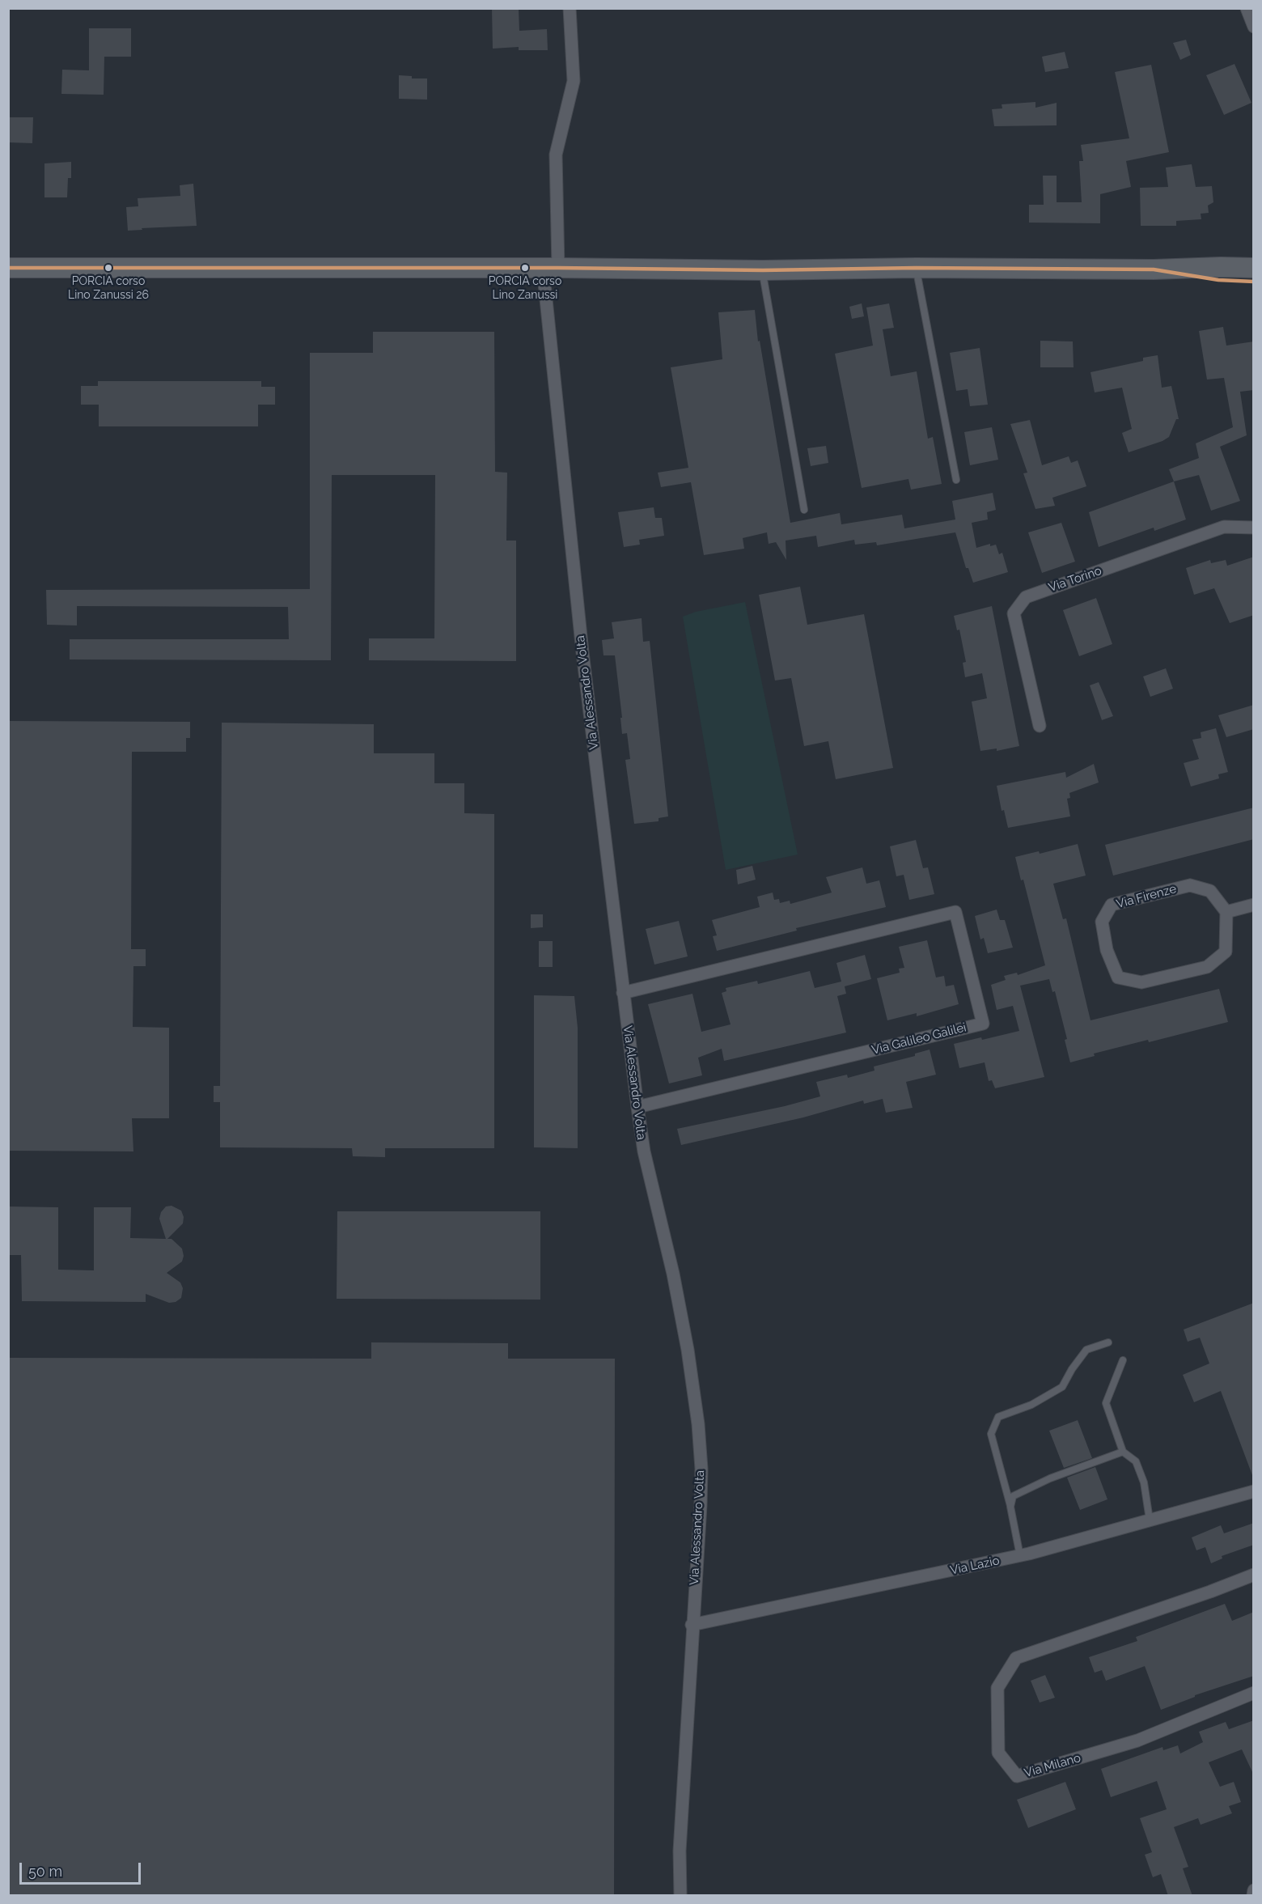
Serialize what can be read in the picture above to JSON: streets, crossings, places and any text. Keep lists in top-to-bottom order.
{
  "streets": {
    "street": [
      "Via Torino",
      "Via Alessandro Volta",
      "Via Firenze",
      "Via Galileo Galilei",
      "Via Lazio",
      "Via Milano"
    ]
  },
  "crossings": [
    ["Via Alessandro Volta", "Via Galileo Galilei"],
    ["Via Alessandro Volta", "Via Lazio"]
  ],
  "places": ["PORCIA corso Lino Zanussi 26", "PORCIA corso Lino Zanussi"],
  "scale_bar": "50 m"
}
